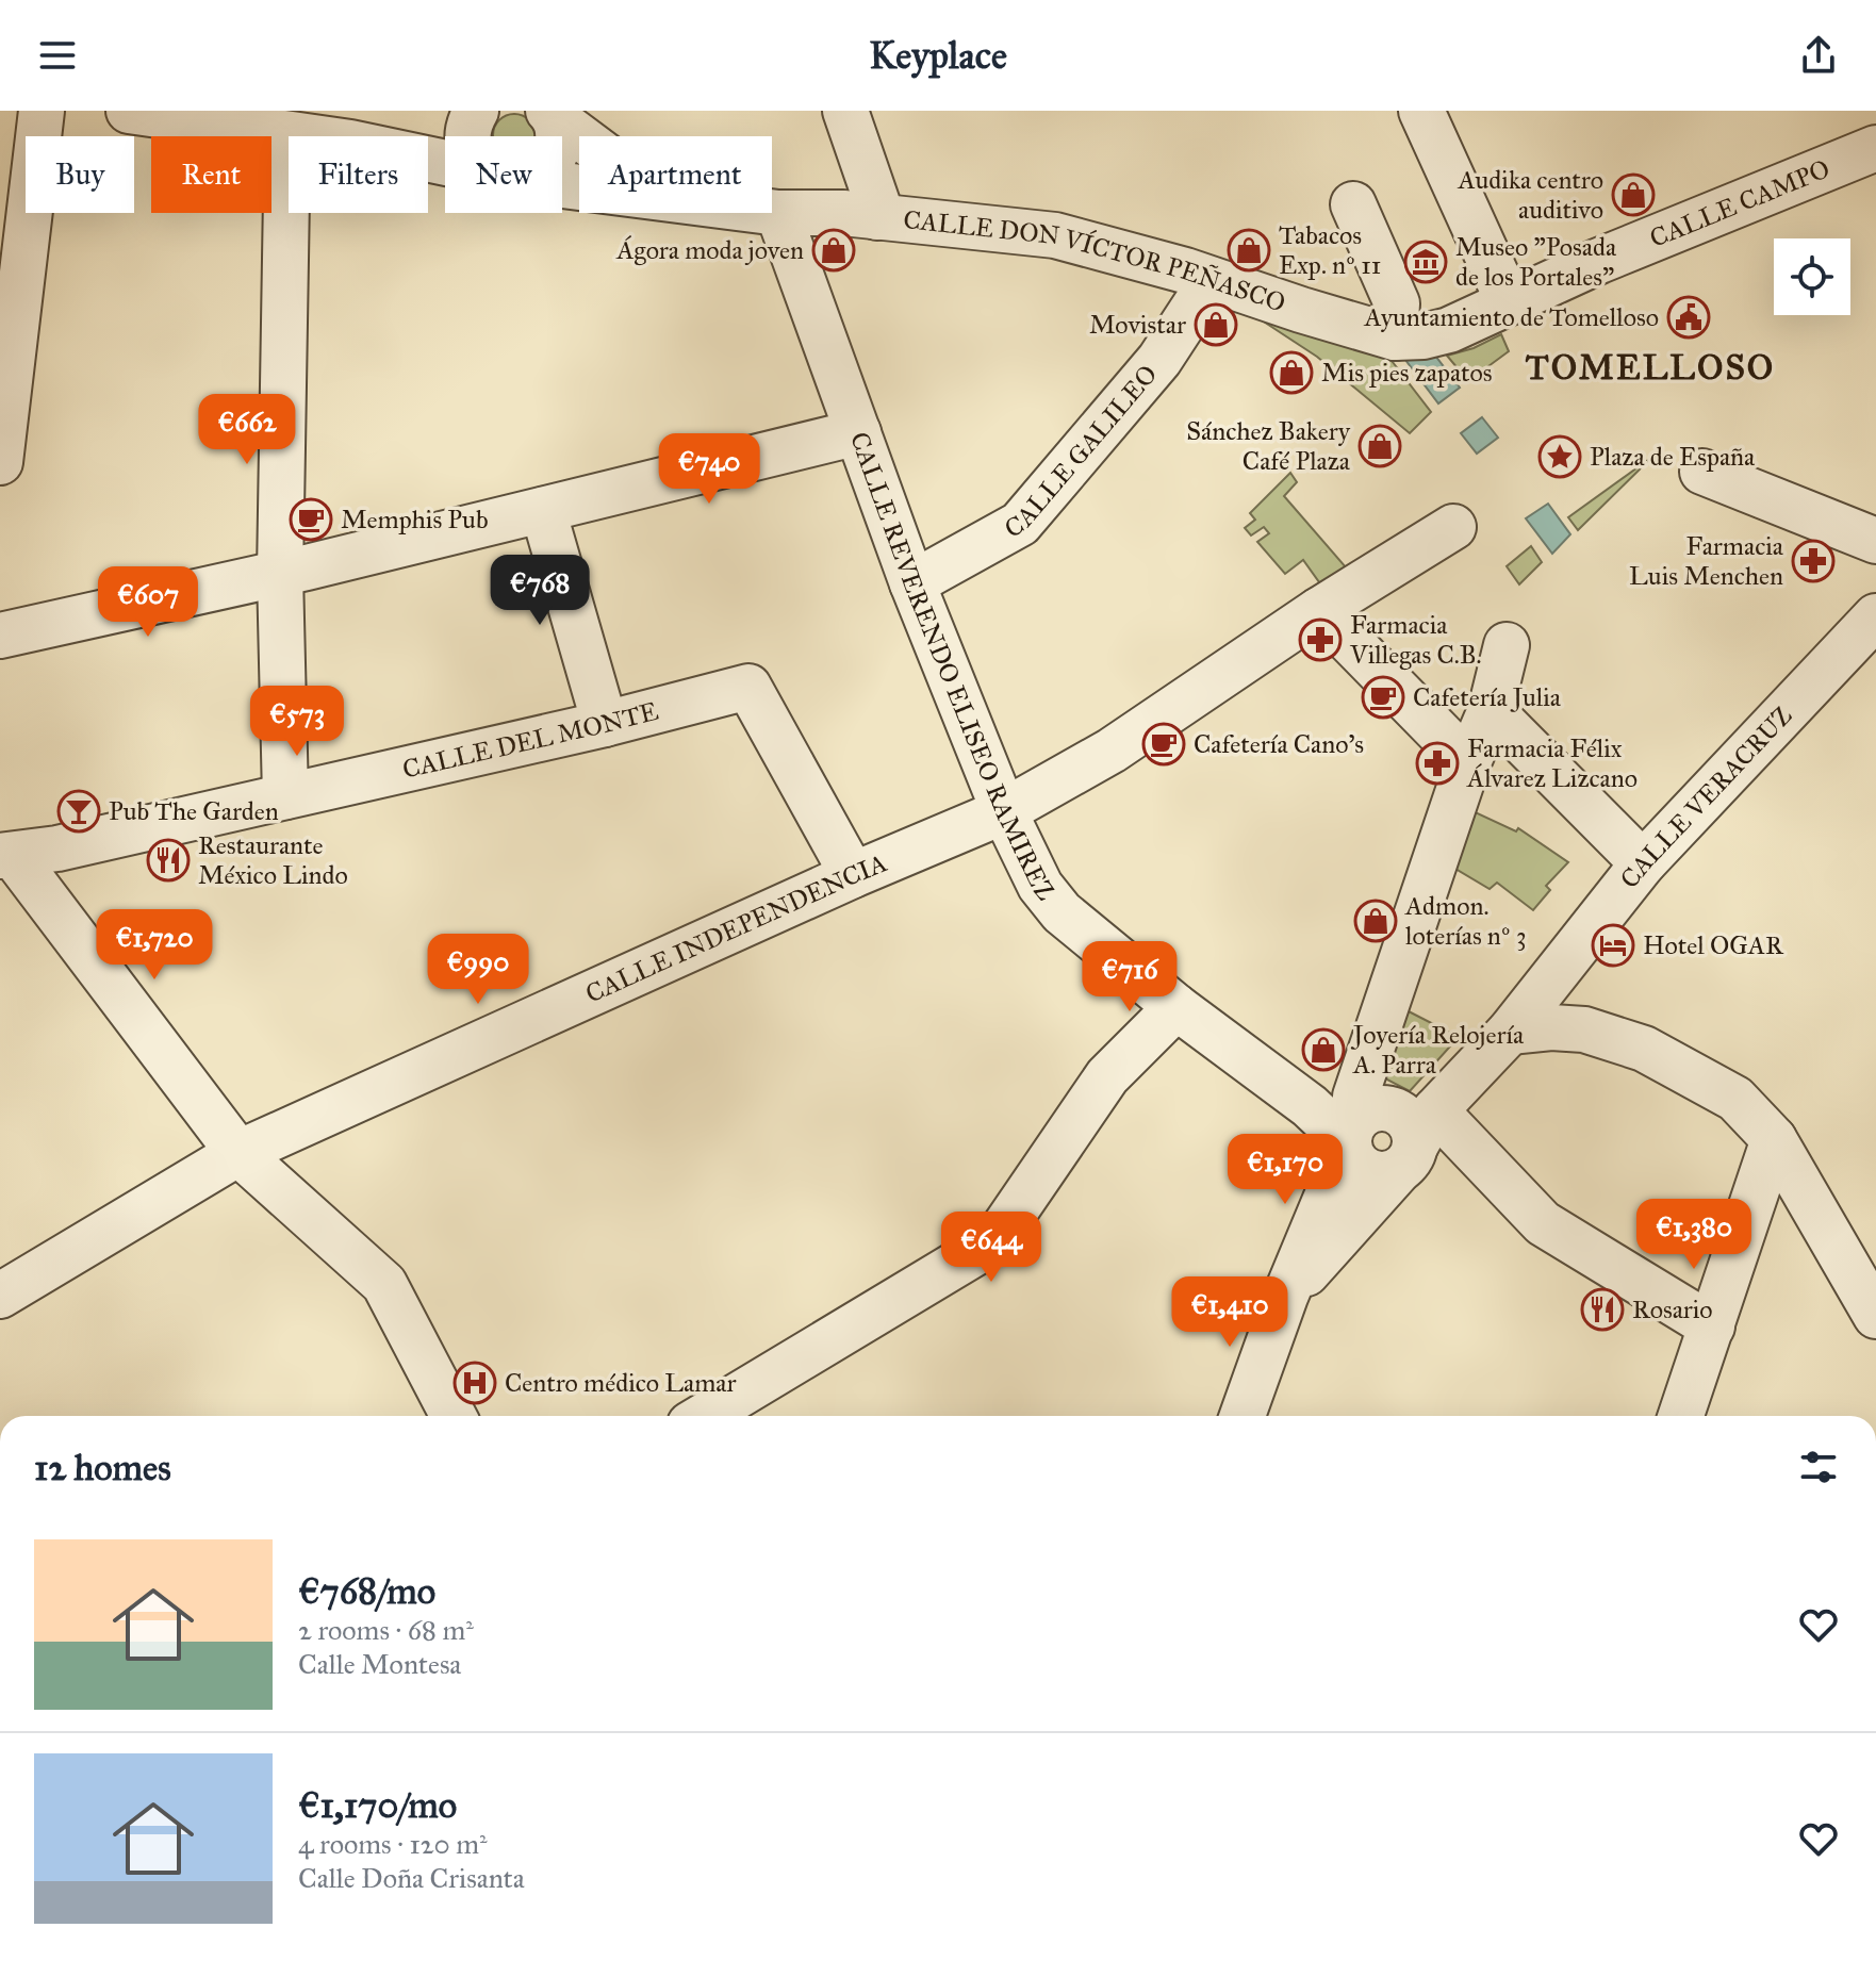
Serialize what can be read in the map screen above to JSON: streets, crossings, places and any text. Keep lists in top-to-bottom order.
{
  "streets": {
    "street": [
      "CALLE CAMPO",
      "CALLE DON VÍCTOR PEÑASCO",
      "CALLE GALILEO",
      "CALLE REVERENDO ELISEO RAMIREZ",
      "CALLE DEL MONTE",
      "CALLE VERACRUZ",
      "CALLE INDEPENDENCIA"
    ]
  },
  "crossings": [
    ["CALLE CAMPO", "CALLE DON VÍCTOR PEÑASCO"],
    ["CALLE DON VÍCTOR PEÑASCO", "CALLE GALILEO"],
    ["CALLE DON VÍCTOR PEÑASCO", "CALLE REVERENDO ELISEO RAMIREZ"],
    ["CALLE GALILEO", "CALLE REVERENDO ELISEO RAMIREZ"],
    ["CALLE REVERENDO ELISEO RAMIREZ", "CALLE VERACRUZ"],
    ["CALLE REVERENDO ELISEO RAMIREZ", "CALLE INDEPENDENCIA"],
    ["CALLE DEL MONTE", "CALLE INDEPENDENCIA"]
  ],
  "districts": ["TOMELLOSO"],
  "places": {
    "shop": [
      "Audika centro auditivo",
      "Ágora moda joven",
      "Tabacos Exp. nº 11",
      "Movistar",
      "Mis pies zapatos",
      "Sánchez Bakery Café Plaza",
      "Admon. loterías nº 3",
      "Joyería Relojería A. Parra"
    ],
    "museum": ["Museo \"Posada de los Portales\""],
    "public building": ["Ayuntamiento de Tomelloso"],
    "place": ["Plaza de España"],
    "cafe": ["Memphis Pub", "Cafetería Julia", "Cafetería Cano’s"],
    "pharmacy": ["Farmacia Luis Menchen", "Farmacia Villegas C.B.", "Farmacia Félix Álvarez Lizcano"],
    "bar": ["Pub The Garden"],
    "restaurant": ["Restaurante México Lindo", "Rosario"],
    "hotel": ["Hotel OGAR"],
    "hospital": ["Centro médico Lamar"]
  },
  "page": {
    "header": "Keyplace",
    "chip": [
      "Buy",
      "Rent",
      "Filters",
      "New",
      "Apartment"
    ],
    "price": [
      "€662",
      "€740",
      "€768",
      "€607",
      "€573",
      "€1,720",
      "€990",
      "€716",
      "€1,170",
      "€1,380",
      "€644",
      "€1,410"
    ],
    "heading": "12 homes",
    "list": [
      {
        "name": "€768/mo",
        "note": "2 rooms · 68 m² · Calle Montesa"
      },
      {
        "name": "€1,170/mo",
        "note": "4 rooms · 120 m² · Calle Doña Crisanta"
      }
    ]
  }
}
